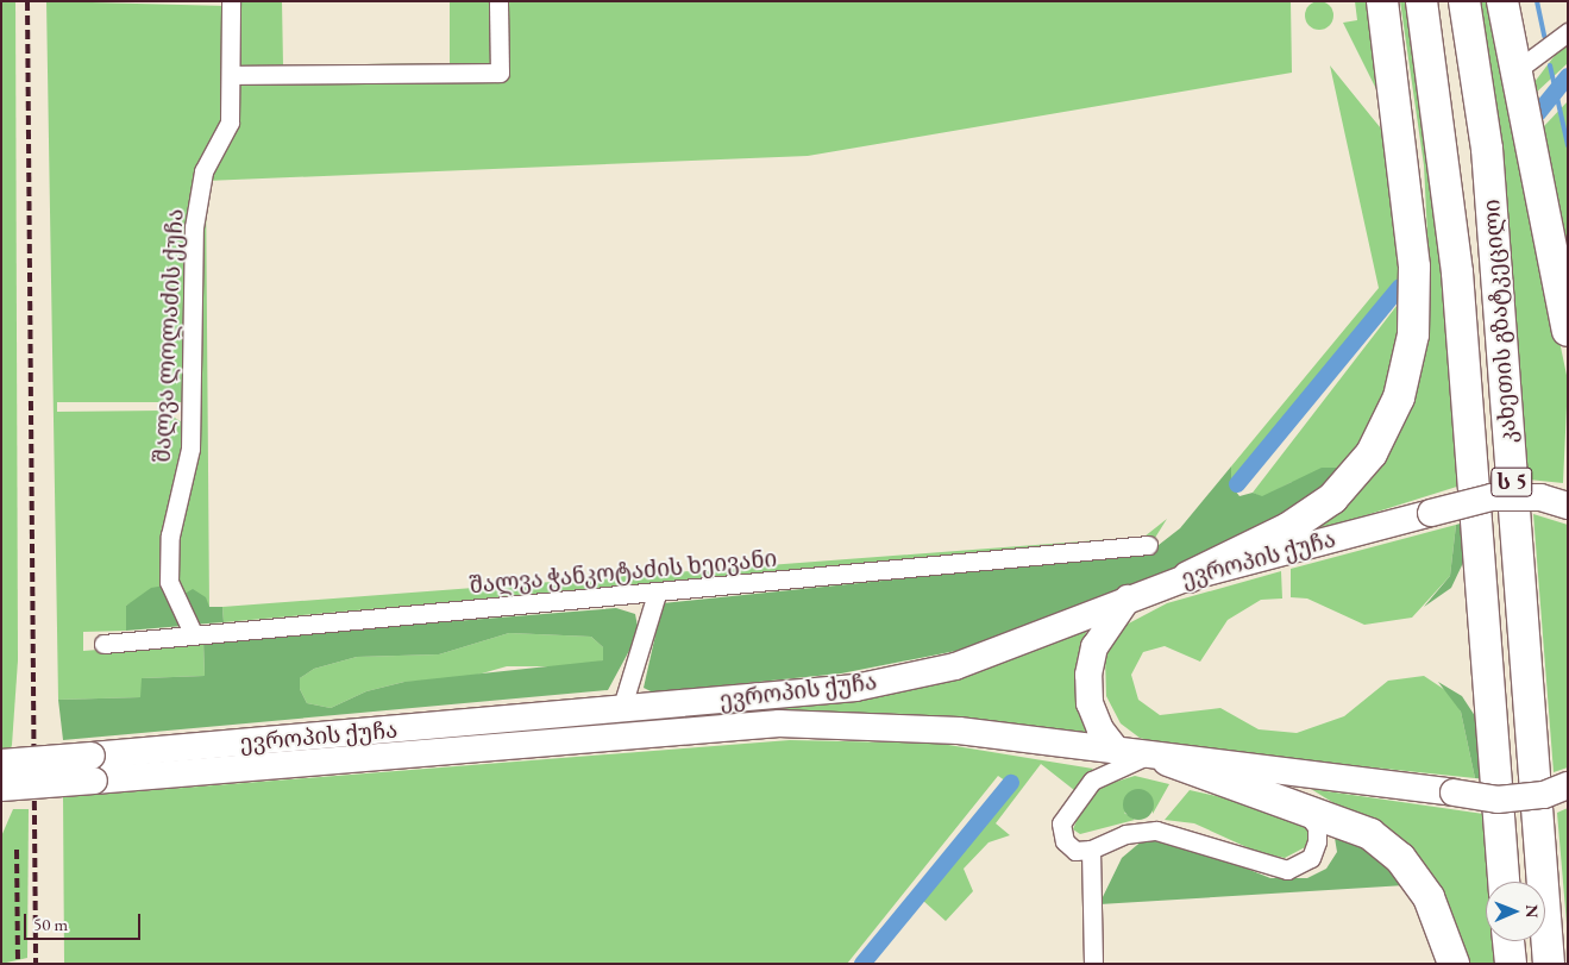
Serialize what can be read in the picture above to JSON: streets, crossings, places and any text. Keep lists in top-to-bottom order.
{
  "streets": {
    "highway": ["კახეთის გზატკეცილი", "ს 5"],
    "main road": ["ევროპის ქუჩა"],
    "street": ["შალვა ლოლაძის ქუჩა", "შალვა ჭანკოტაძის ხეივანი"]
  },
  "crossings": [
    ["შალვა ლოლაძის ქუჩა", "შალვა ჭანკოტაძის ხეივანი"]
  ],
  "scale_bar": "50 m",
  "north": "right"
}
